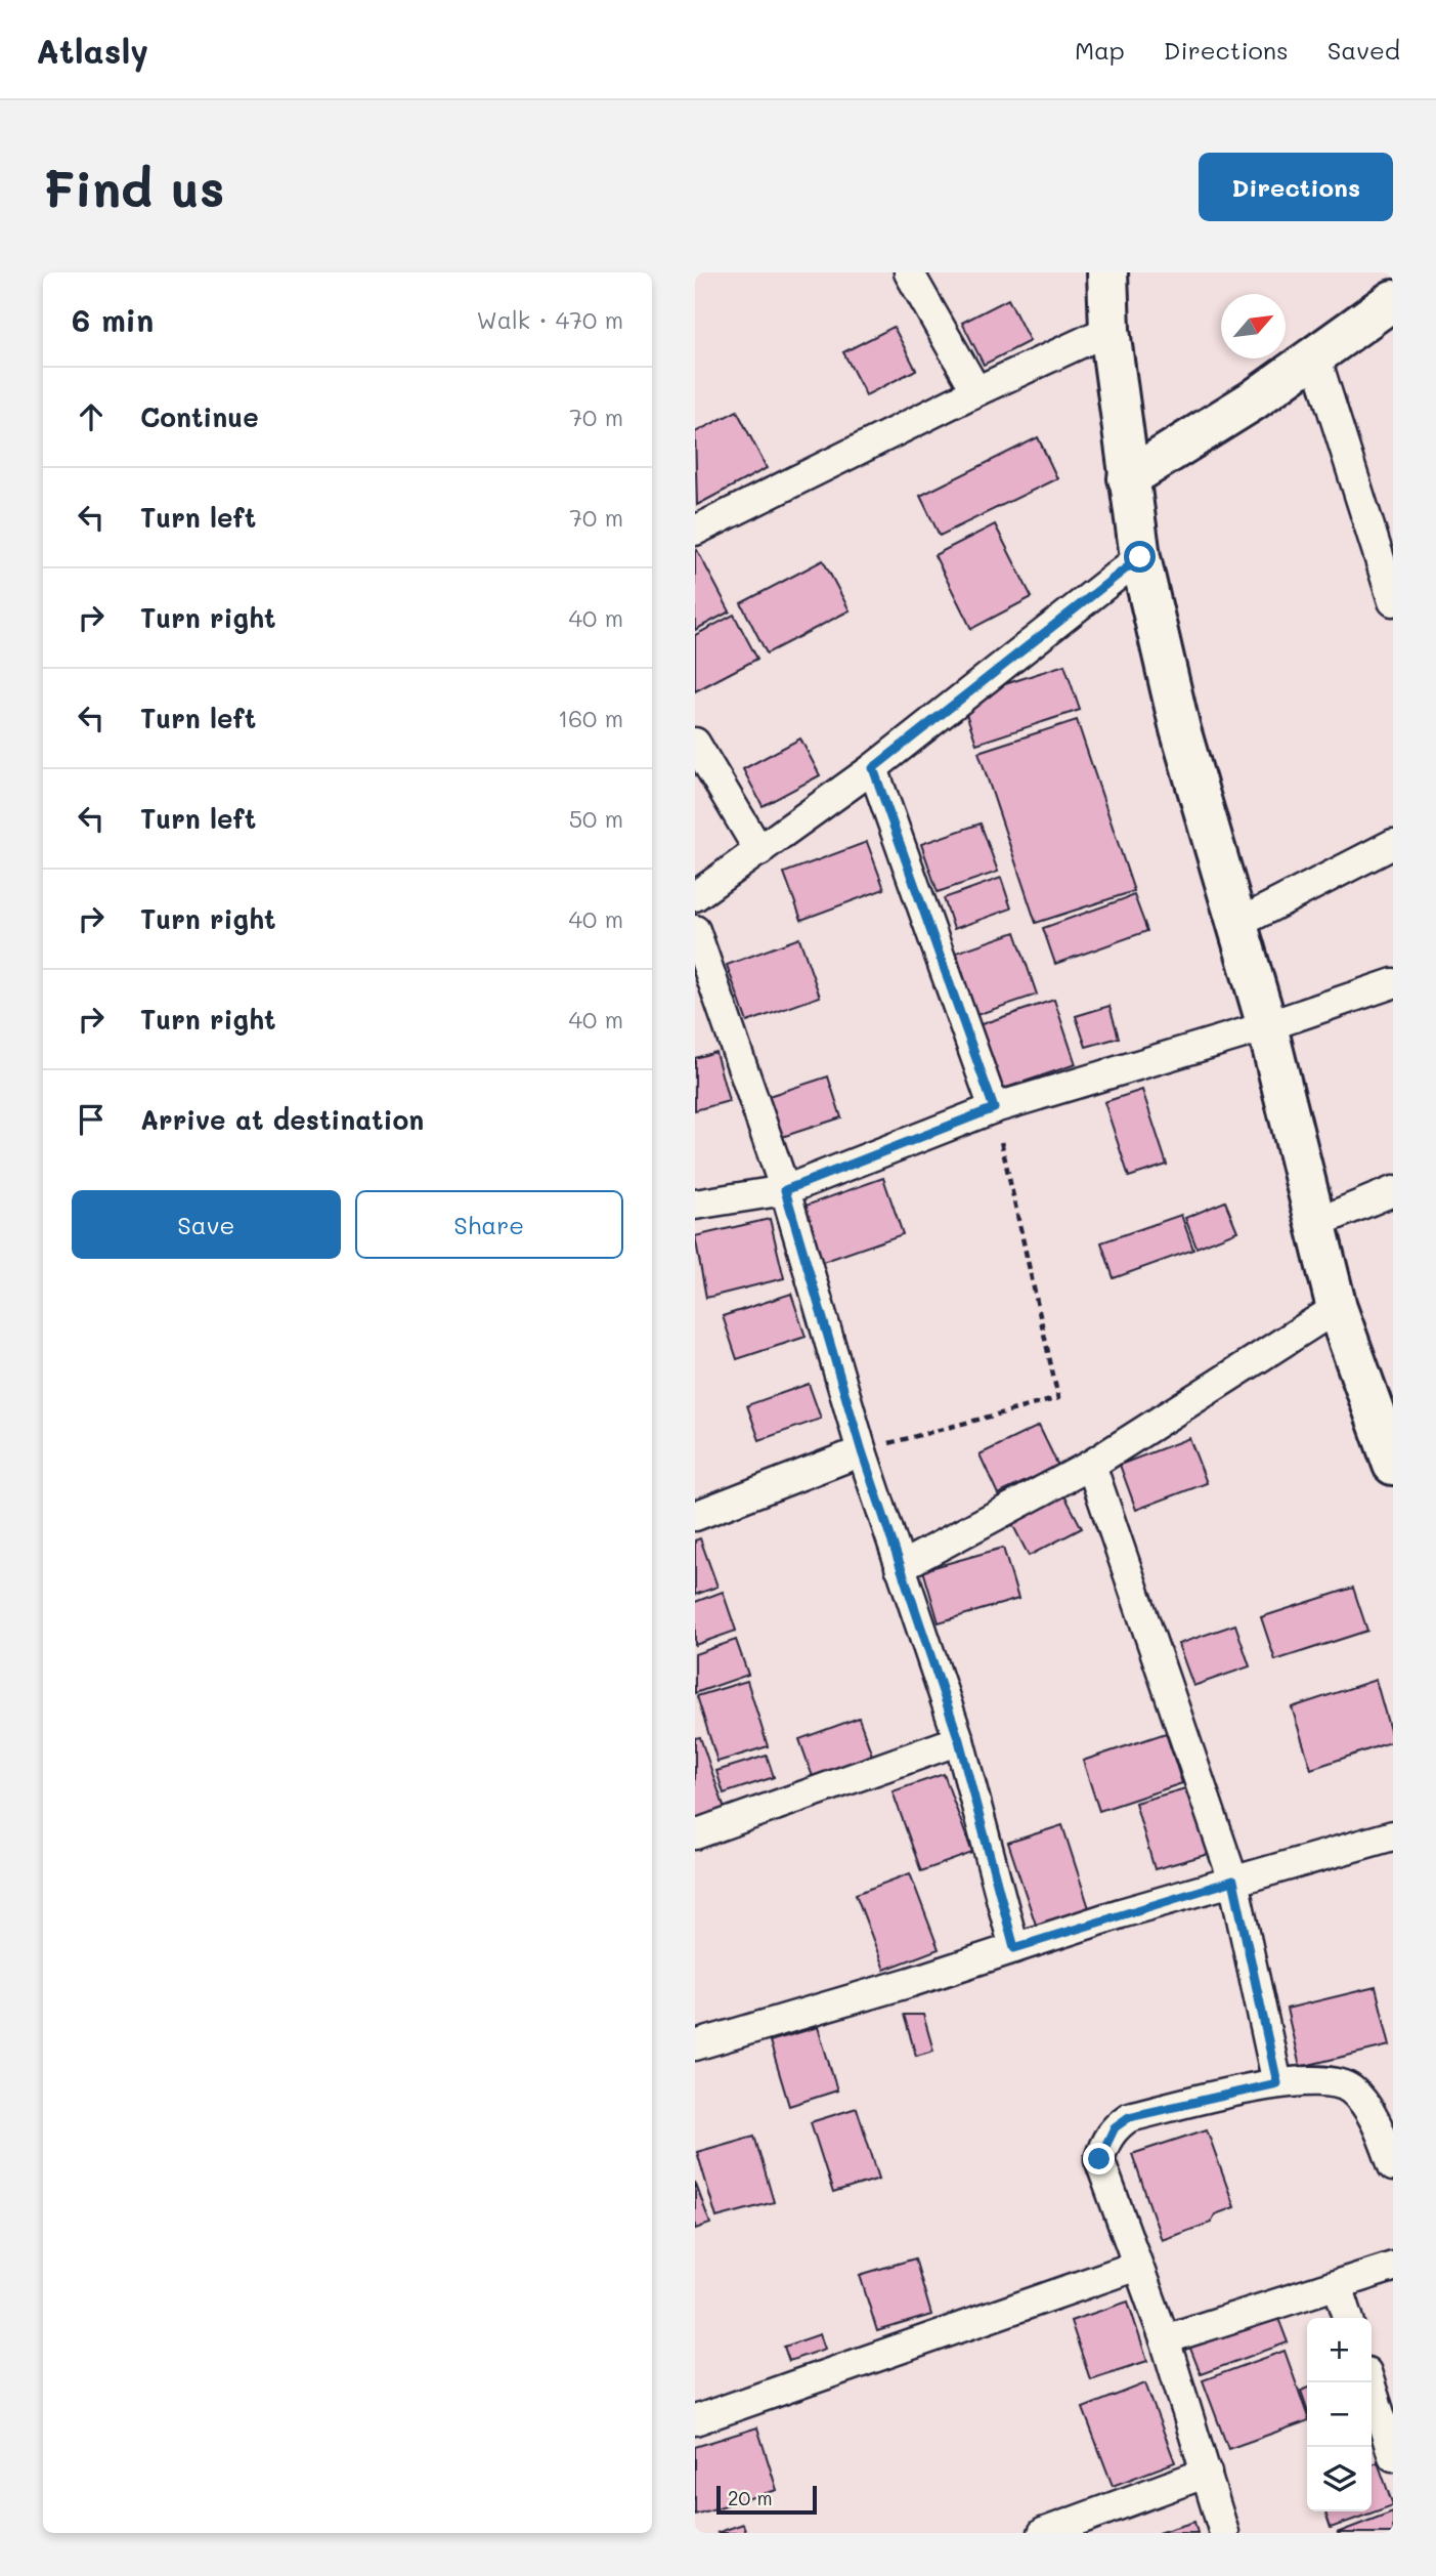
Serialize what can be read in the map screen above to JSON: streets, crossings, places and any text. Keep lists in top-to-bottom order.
{
  "scale_bar": "20 m",
  "north": "top right",
  "page": {
    "header": "Atlasly",
    "nav": ["Map", "Directions", "Saved"],
    "buttons": [
      "Directions",
      ["Save", "Share"]
    ],
    "title": "Find us",
    "heading": ["6 min", "Walk · 470 m"],
    "list": [
      ["Continue", "70 m"],
      ["Turn left", "70 m"],
      ["Turn right", "40 m"],
      ["Turn left", "160 m"],
      ["Turn left", "50 m"],
      ["Turn right", "40 m"],
      ["Turn right", "40 m"],
      "Arrive at destination"
    ],
    "map_buttons": ["+", "−"],
    "scale": "20 m"
  }
}
